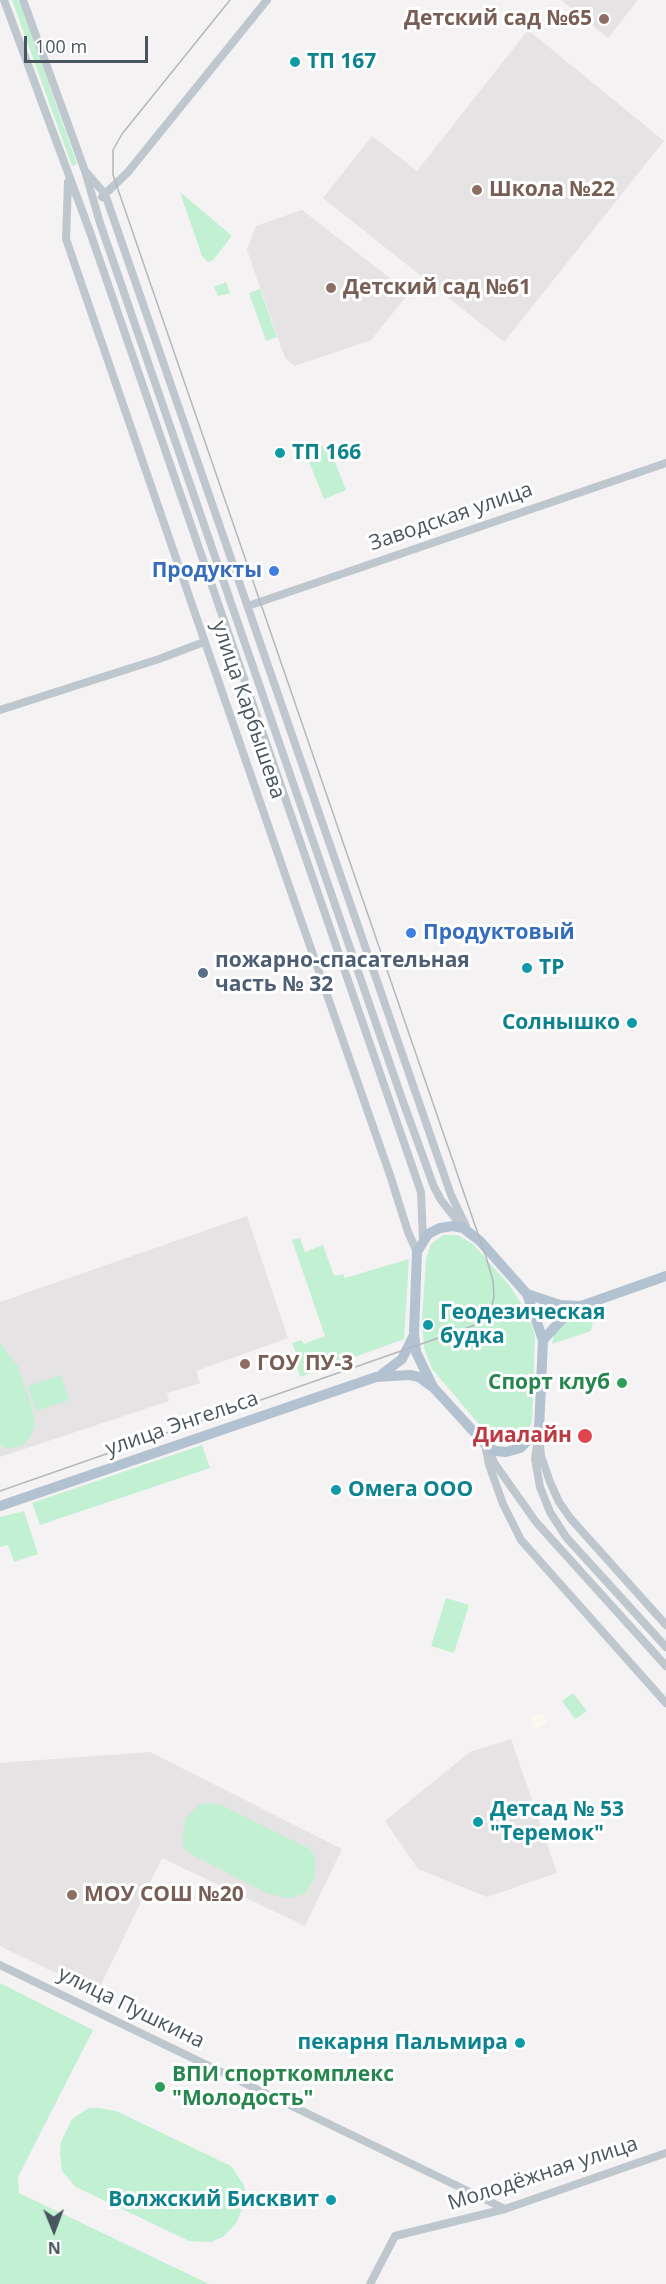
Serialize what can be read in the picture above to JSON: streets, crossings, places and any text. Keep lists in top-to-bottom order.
{
  "streets": {
    "main road": ["улица Карбышева", "улица Энгельса"],
    "street": ["Заводская улица", "улица Пушкина", "Молодёжная улица"]
  },
  "crossings": [
    ["Заводская улица", "улица Карбышева"],
    ["улица Карбышева", "улица Энгельса"],
    ["улица Пушкина", "Молодёжная улица"]
  ],
  "places": [
    "Детский сад №65",
    "ТП 167",
    "Школа №22",
    "Детский сад №61",
    "ТП 166",
    "Продукты",
    "Продуктовый",
    "ТР",
    "пожарно-спасательная часть № 32",
    "Солнышко",
    "Геодезическая будка",
    "ГОУ ПУ-3",
    "Спорт клуб",
    "Диалайн",
    "Омега ООО",
    "Детсад № 53 \"Теремок\"",
    "МОУ СОШ №20",
    "пекарня Пальмира",
    "ВПИ спорткомплекс \"Молодость\"",
    "Волжский Бисквит"
  ],
  "scale_bar": "100 m",
  "north": "bottom"
}
